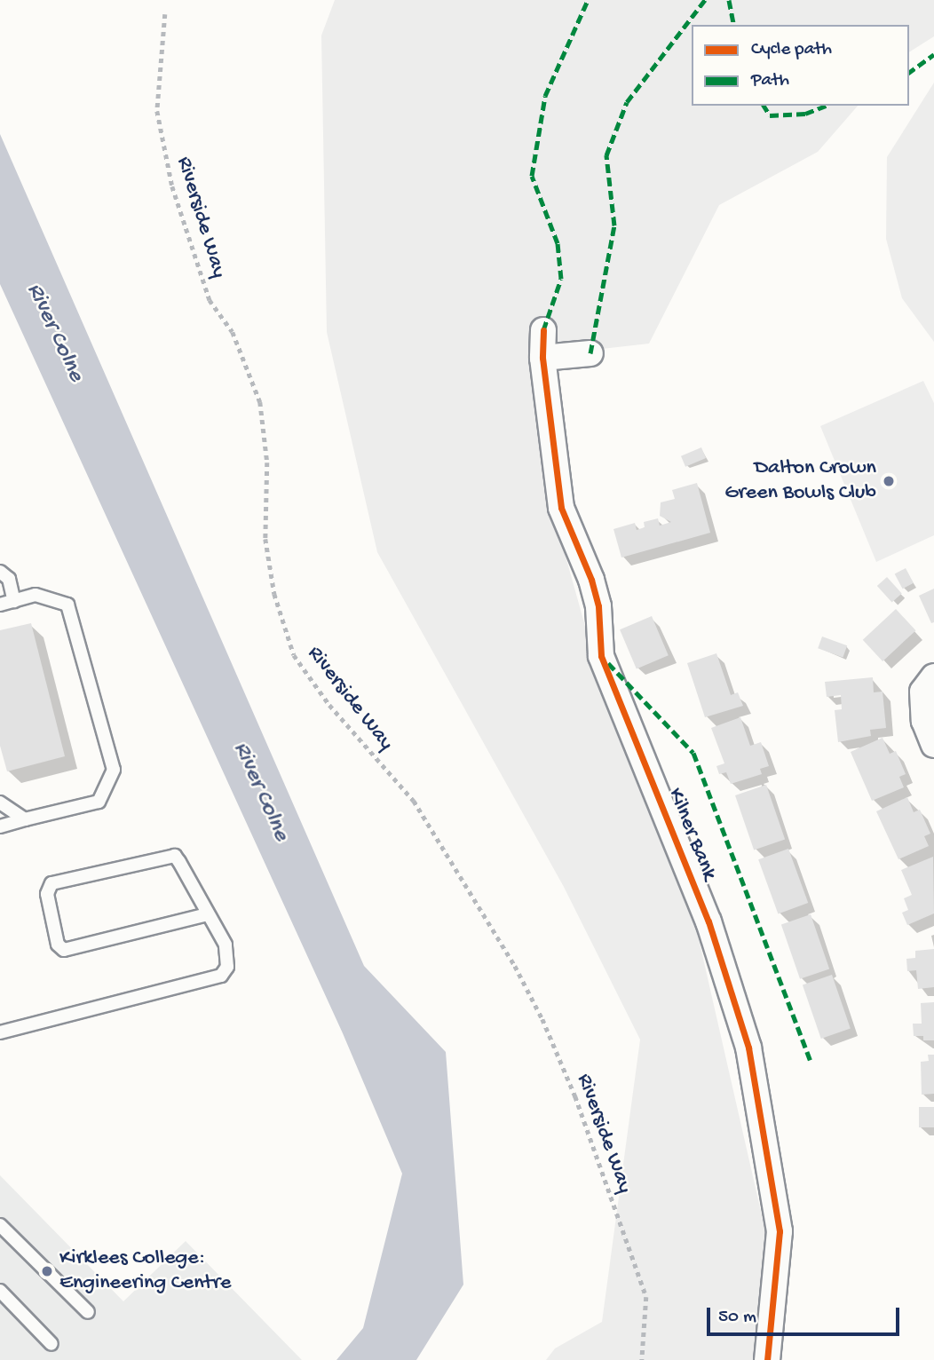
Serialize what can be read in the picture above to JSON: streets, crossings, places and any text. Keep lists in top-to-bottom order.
{
  "streets": {
    "street": ["Kilner Bank"],
    "path": ["Riverside Way"]
  },
  "water": ["River Colne"],
  "places": ["Dalton Crown Green Bowls Club", "Kirklees College: Engineering Centre"],
  "legend": ["Cycle path", "Path"],
  "scale_bar": "50 m"
}
